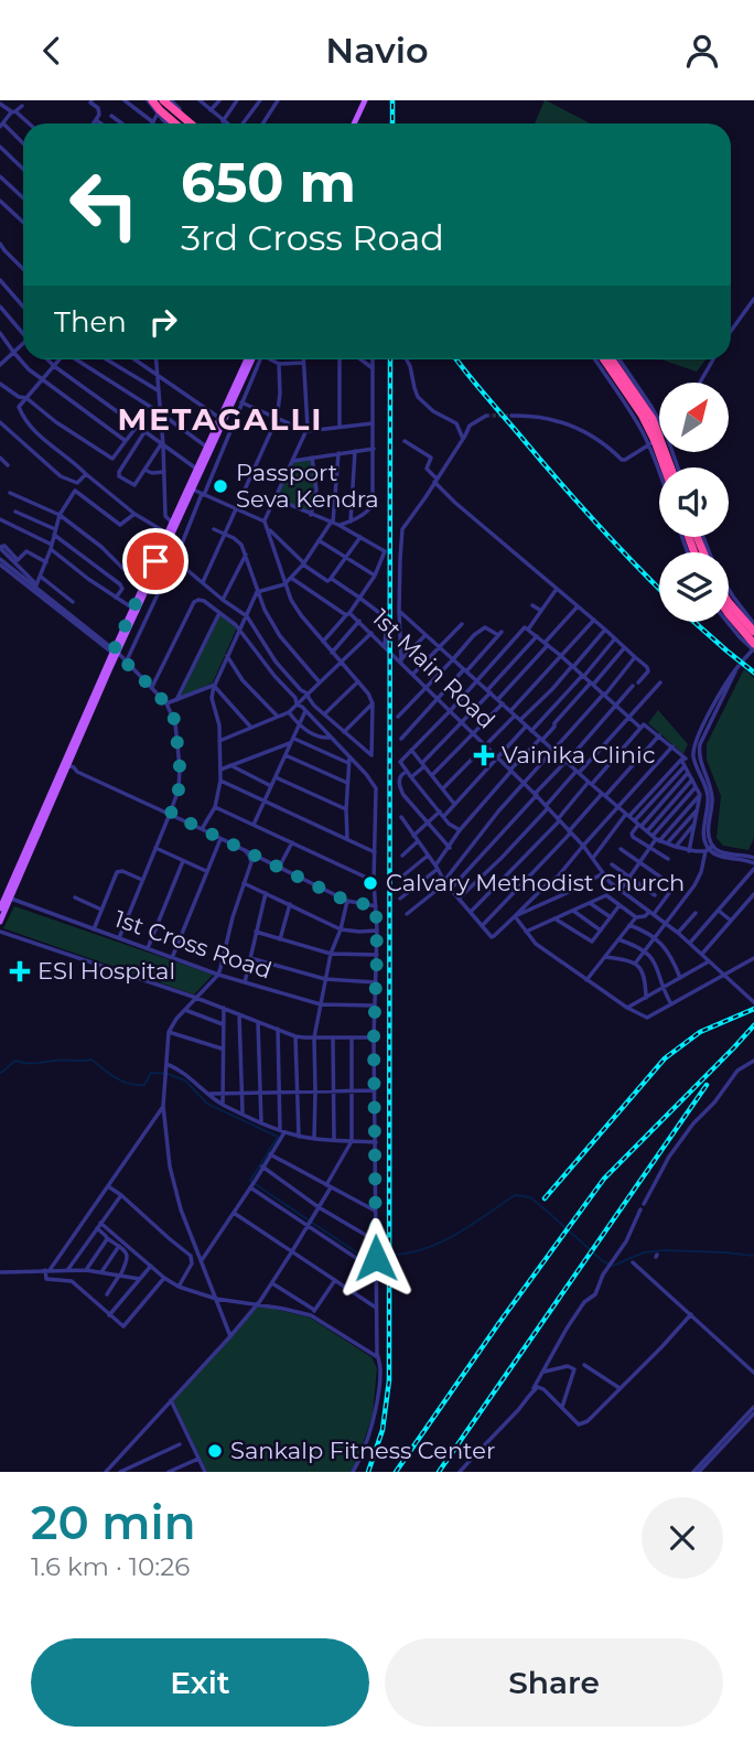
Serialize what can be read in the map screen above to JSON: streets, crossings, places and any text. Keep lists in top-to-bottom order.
{
  "streets": {
    "street": ["1st Main Road", "1st Cross Road"]
  },
  "districts": ["METAGALLI"],
  "places": {
    "other": ["Passport Seva Kendra", "Calvary Methodist Church", "Sankalp Fitness Center"],
    "health": ["Vainika Clinic", "ESI Hospital"]
  },
  "north": "top right",
  "page": {
    "header": "Navio",
    "turn": ["650 m", "3rd Cross Road"],
    "then": "Then",
    "heading": ["20 min", "1.6 km · 10:26"],
    "buttons": ["Exit", "Share"]
  }
}
